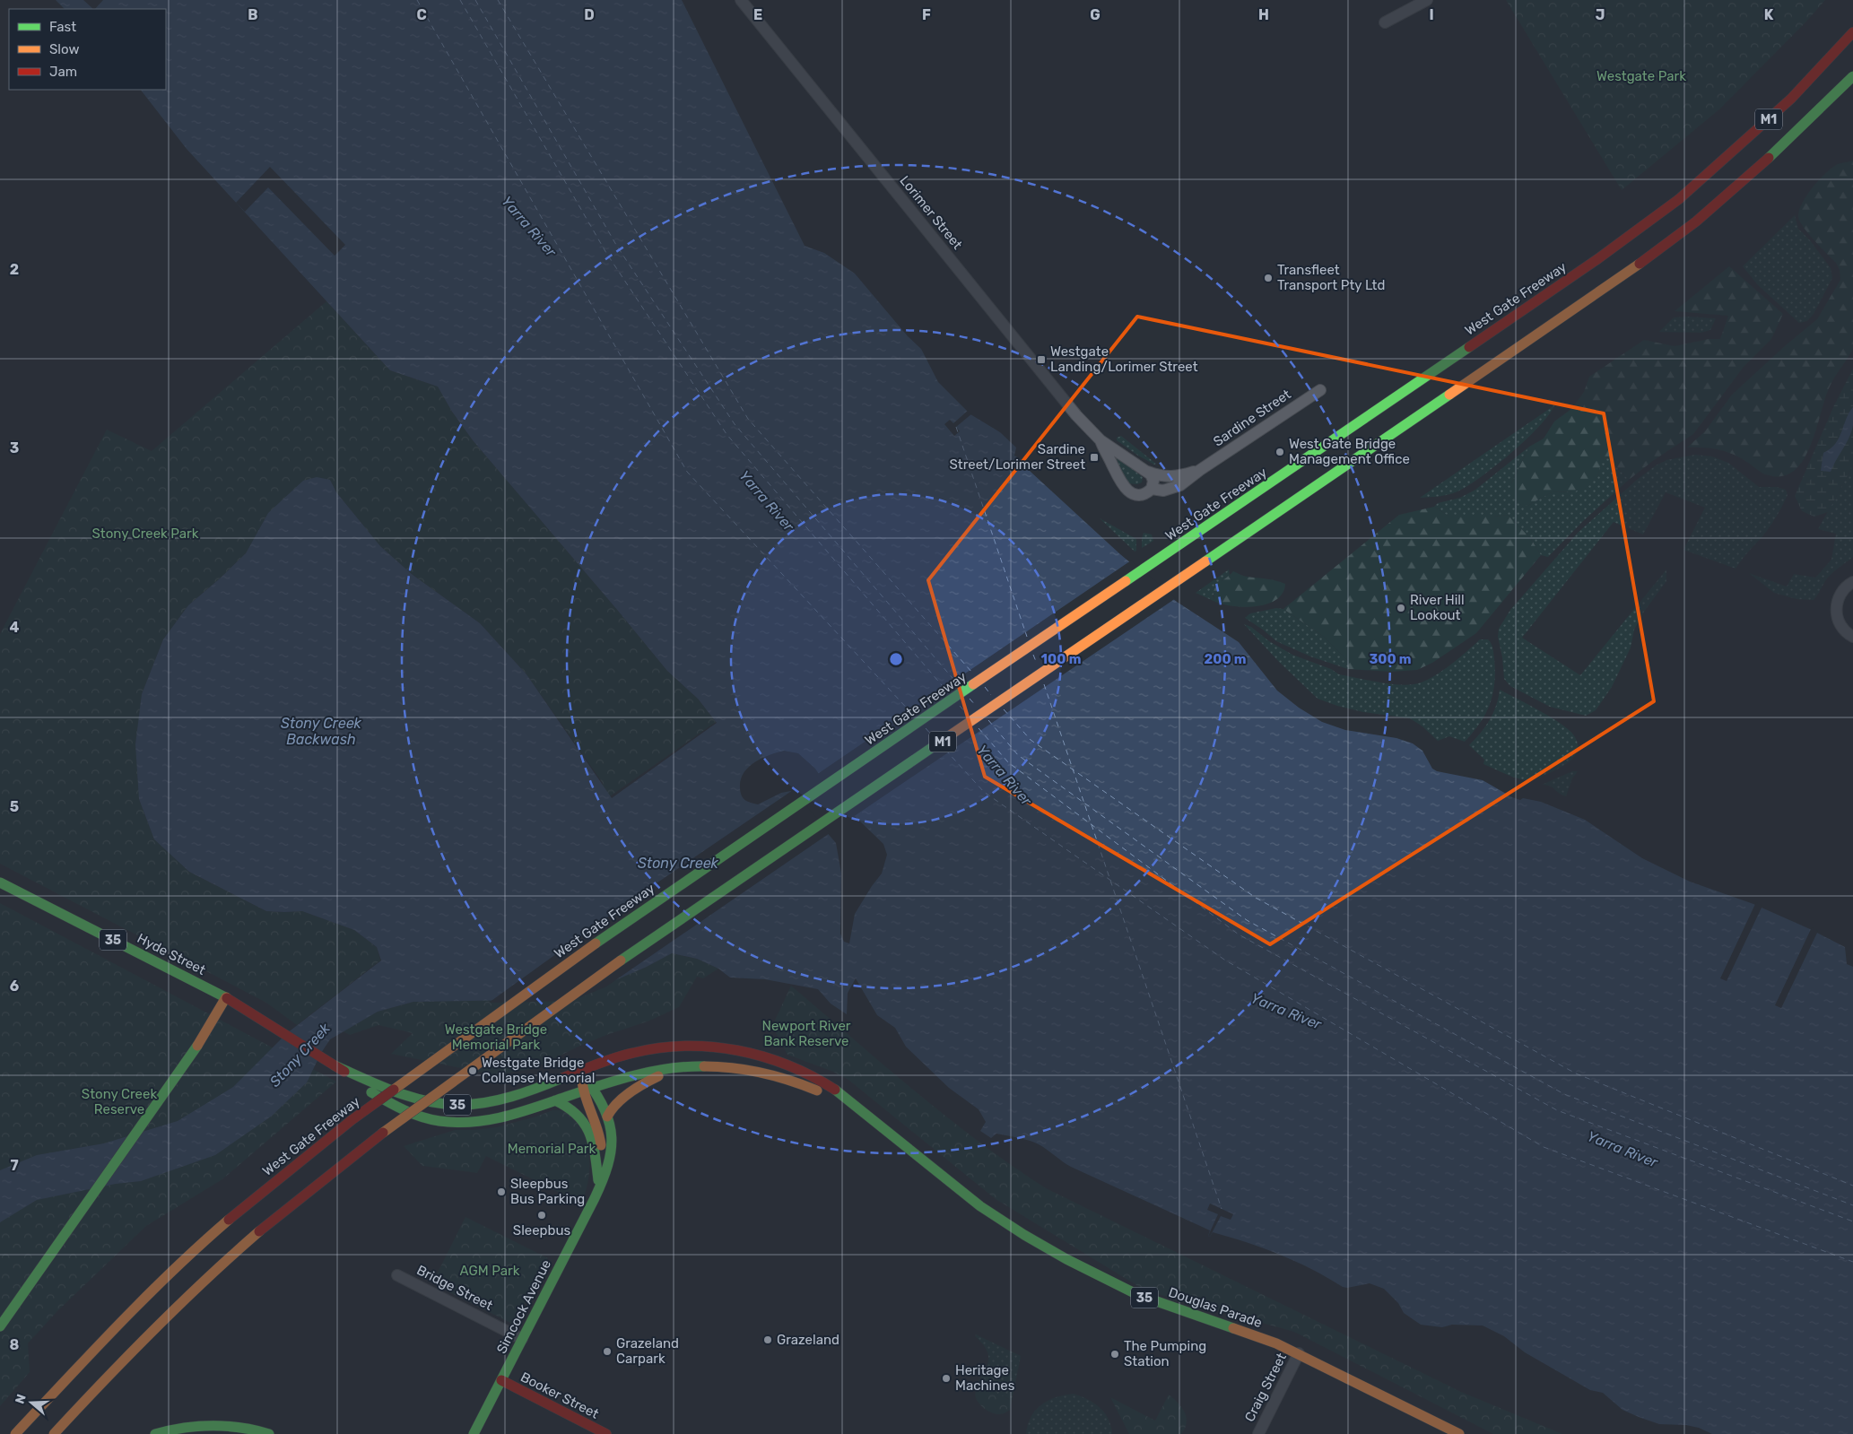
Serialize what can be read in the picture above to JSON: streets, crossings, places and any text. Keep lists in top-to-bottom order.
{
  "streets": {
    "main road": [
      "M1",
      "West Gate Freeway",
      "35",
      "Hyde Street",
      "Simcock Avenue",
      "Douglas Parade",
      "Booker Street"
    ],
    "street": [
      "Lorimer Street",
      "Sardine Street",
      "Bridge Street",
      "Craig Street"
    ]
  },
  "crossings": [
    ["Lorimer Street", "Sardine Street"],
    ["Hyde Street", "Douglas Parade"],
    ["Bridge Street", "Simcock Avenue"],
    ["Simcock Avenue", "Douglas Parade"],
    ["Simcock Avenue", "Booker Street"],
    ["Douglas Parade", "Craig Street"]
  ],
  "water": ["Yarra River", "Stony Creek Backwash", "Stony Creek"],
  "parks": [
    "Westgate Park",
    "Stony Creek Park",
    "Newport River Bank Reserve",
    "Westgate Bridge Memorial Park",
    "Stony Creek Reserve",
    "Memorial Park",
    "AGM Park"
  ],
  "places": {
    "other": [
      "Transfleet Transport Pty Ltd",
      "West Gate Bridge Management Office",
      "River Hill Lookout",
      "Westgate Bridge Collapse Memorial",
      "Sleepbus Bus Parking",
      "Sleepbus",
      "Grazeland",
      "Grazeland Carpark",
      "The Pumping Station",
      "Heritage Machines"
    ],
    "transit": ["Westgate Landing/Lorimer Street", "Sardine Street/Lorimer Street"]
  },
  "legend": ["Fast", "Slow", "Jam"],
  "north": "left",
  "grid": {
    "columns": [
      "B",
      "C",
      "D",
      "E",
      "F",
      "G",
      "H",
      "I",
      "J",
      "K"
    ],
    "rows": [
      "2",
      "3",
      "4",
      "5",
      "6",
      "7",
      "8"
    ]
  },
  "rings": ["100 m", "200 m", "300 m"]
}
